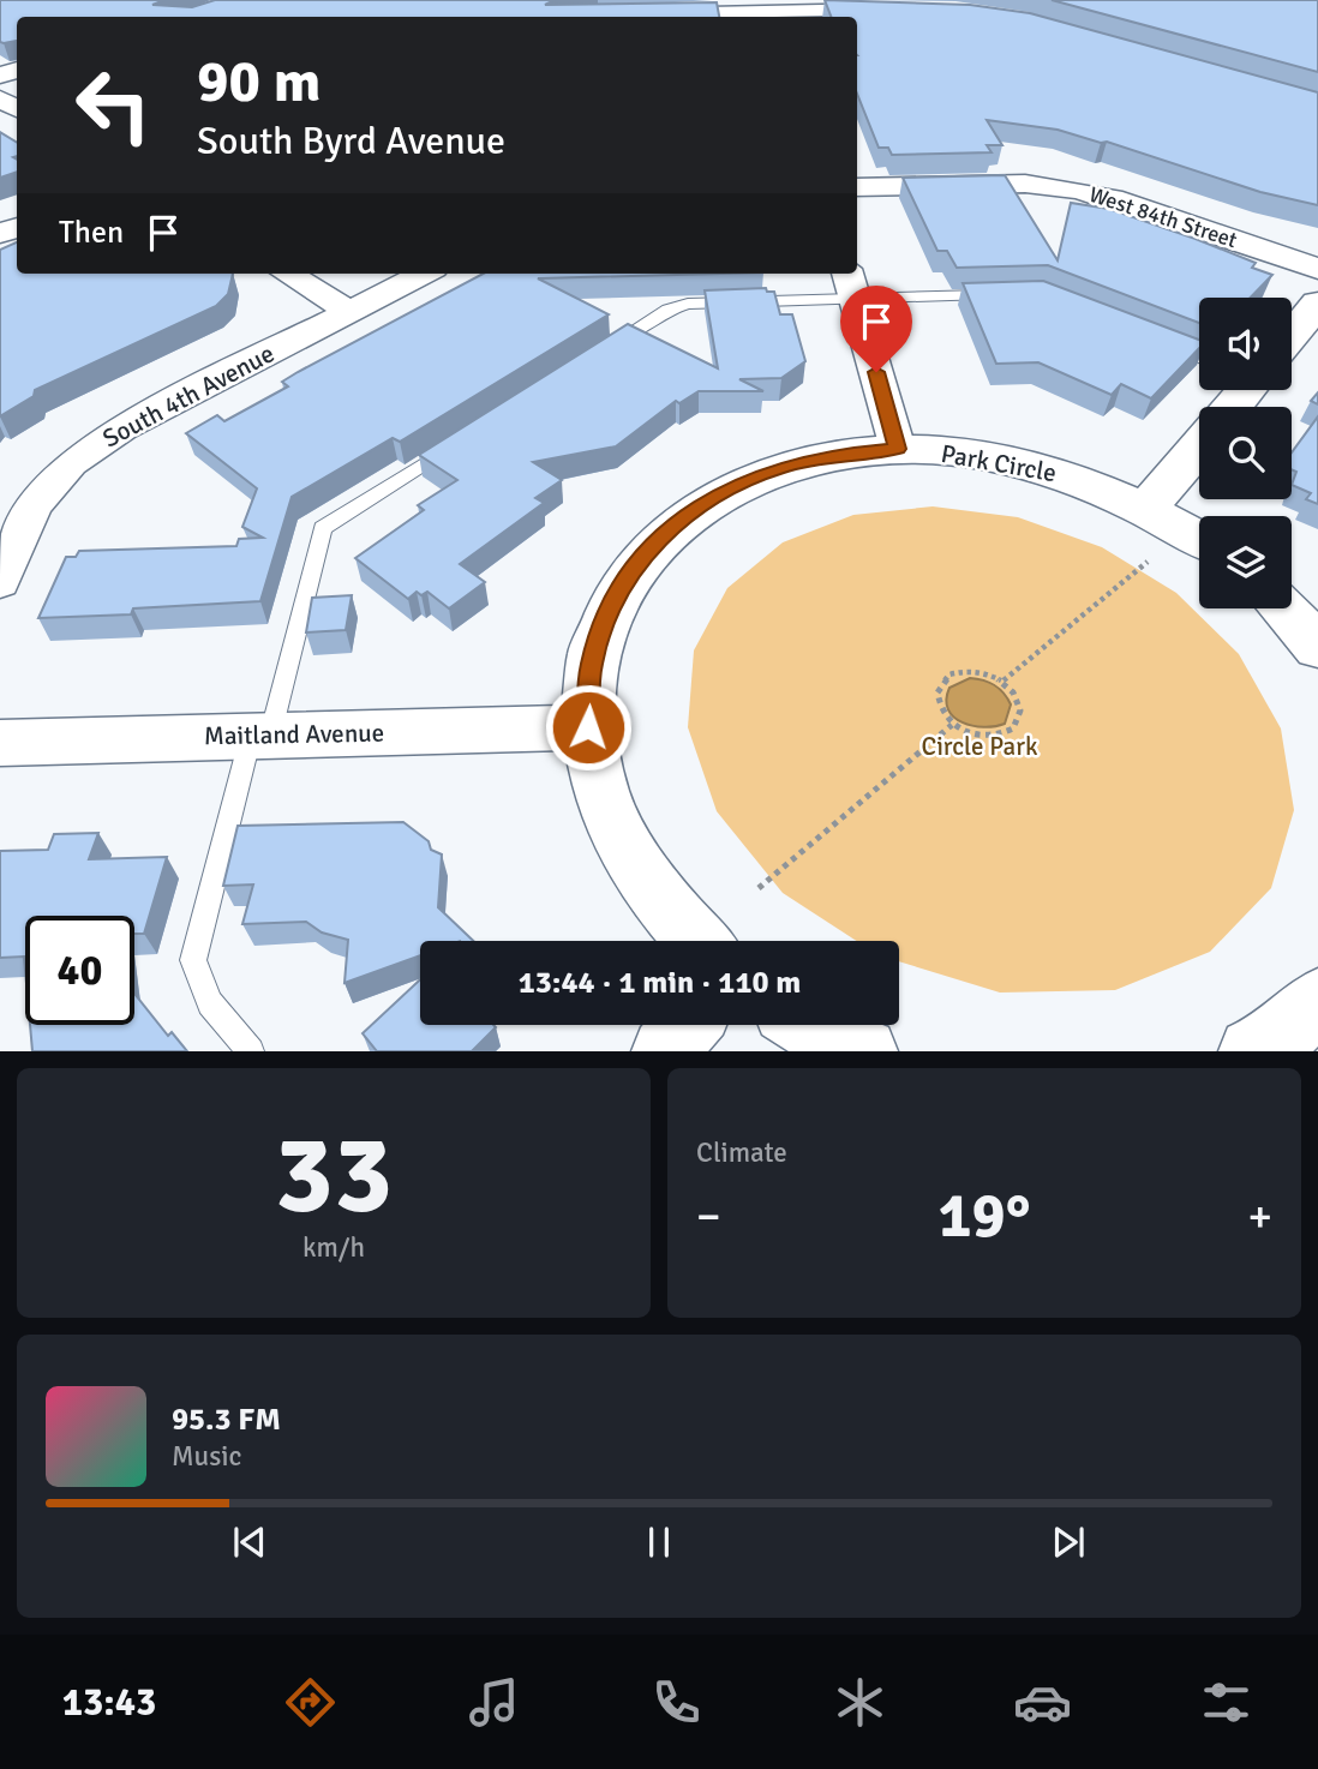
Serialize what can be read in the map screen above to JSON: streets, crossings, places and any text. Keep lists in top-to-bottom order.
{
  "streets": {
    "street": [
      "West 84th Street",
      "South 4th Avenue",
      "Park Circle",
      "Maitland Avenue"
    ]
  },
  "crossings": [
    ["Park Circle", "Maitland Avenue"]
  ],
  "parks": ["Circle Park"],
  "page": {
    "turn": ["90 m", "South Byrd Avenue"],
    "then": "Then",
    "limit": "40",
    "trip": "13:44 · 1 min · 110 m",
    "tile": [
      ["33", "km/h"],
      "Climate"
    ],
    "heat": ["−", "19°", "+"],
    "song": ["95.3 FM", "Music"],
    "tabs": "13:43"
  }
}
